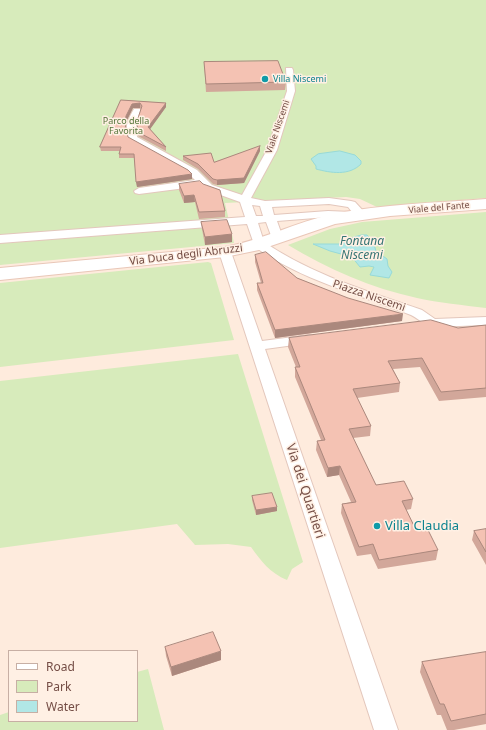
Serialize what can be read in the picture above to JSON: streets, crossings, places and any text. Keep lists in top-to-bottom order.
{
  "streets": {
    "street": [
      "Viale Niscemi",
      "Viale del Fante",
      "Via Duca degli Abruzzi",
      "Piazza Niscemi",
      "Via dei Quartieri"
    ]
  },
  "crossings": [
    ["Viale del Fante", "Via Duca degli Abruzzi"],
    ["Via Duca degli Abruzzi", "Piazza Niscemi"],
    ["Via Duca degli Abruzzi", "Via dei Quartieri"]
  ],
  "water": ["Fontana Niscemi"],
  "parks": ["Parco della Favorita"],
  "places": ["Villa Niscemi", "Villa Claudia"],
  "legend": ["Road", "Park", "Water"]
}
